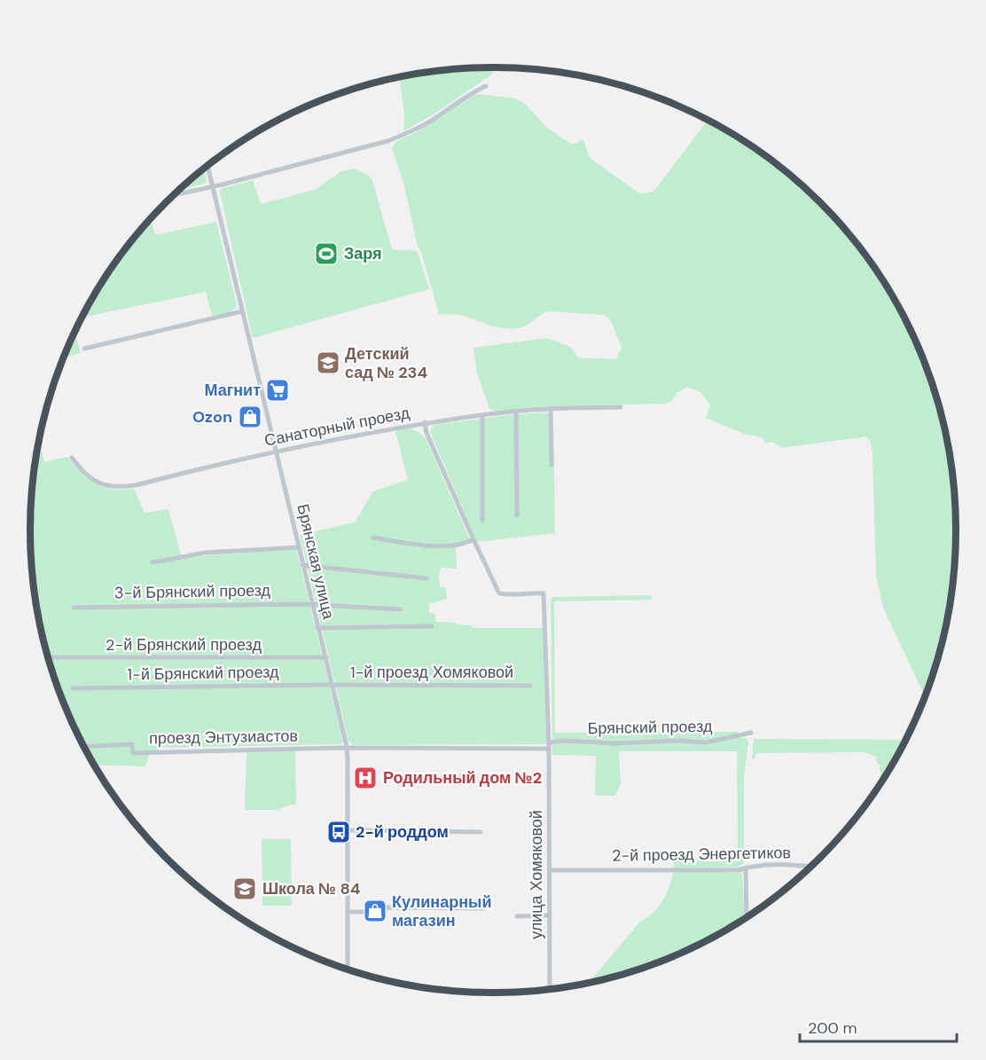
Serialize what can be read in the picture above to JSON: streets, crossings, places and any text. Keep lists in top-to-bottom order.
{
  "streets": {
    "street": [
      "Санаторный проезд",
      "Брянская улица",
      "3-й Брянский проезд",
      "2-й Брянский проезд",
      "1-й проезд Хомяковой",
      "1-й Брянский проезд",
      "Брянский проезд",
      "проезд Энтузиастов",
      "2-й проезд Энергетиков",
      "улица Хомяковой"
    ]
  },
  "crossings": [
    ["Санаторный проезд", "Брянская улица"],
    ["Брянская улица", "3-й Брянский проезд"],
    ["Брянская улица", "2-й Брянский проезд"],
    ["Брянская улица", "1-й проезд Хомяковой"],
    ["Брянская улица", "1-й Брянский проезд"],
    ["Брянская улица", "Брянский проезд"],
    ["Брянская улица", "проезд Энтузиастов"],
    ["1-й проезд Хомяковой", "1-й Брянский проезд"],
    ["Брянский проезд", "проезд Энтузиастов"],
    ["Брянский проезд", "улица Хомяковой"],
    ["2-й проезд Энергетиков", "улица Хомяковой"]
  ],
  "places": {
    "sports": ["Заря"],
    "school or university": ["Детский сад № 234", "Школа № 84"],
    "supermarket": ["Магнит"],
    "shop": ["Ozon", "Кулинарный магазин"],
    "hospital": ["Родильный дом №2"],
    "bus stop": ["2-й роддом"]
  },
  "scale_bar": "200 m"
}
